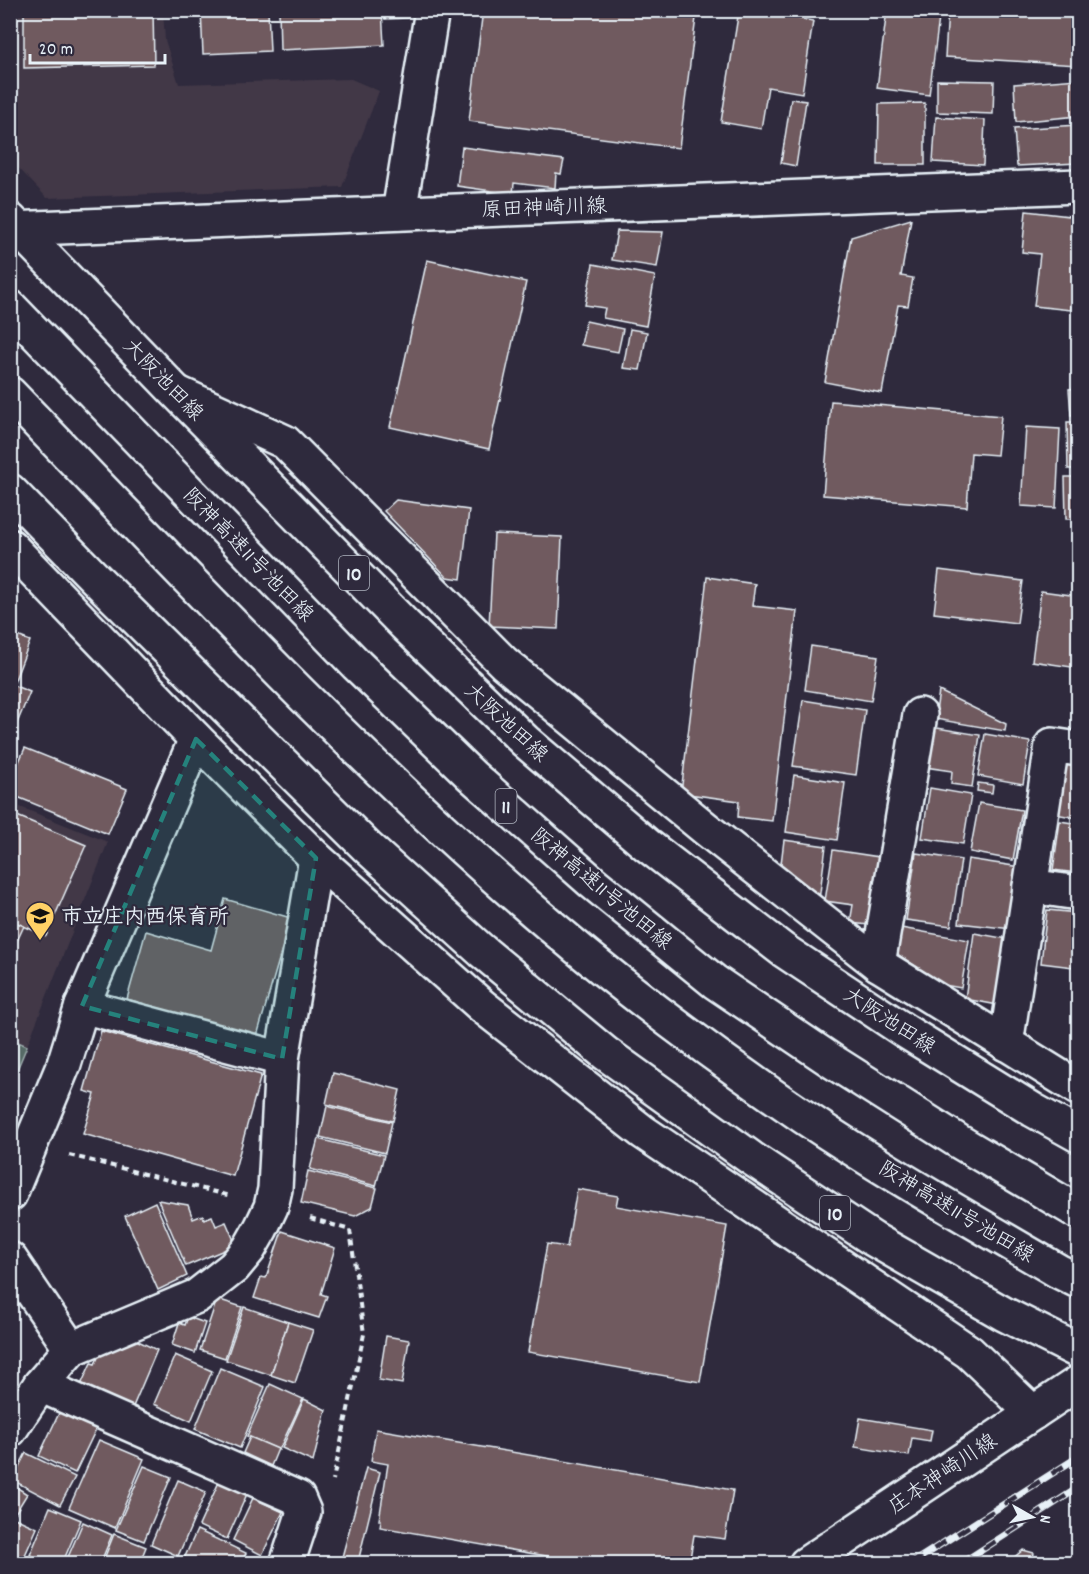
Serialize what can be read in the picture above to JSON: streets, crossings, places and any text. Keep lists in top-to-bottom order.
{
  "streets": {
    "main road": [
      "原田神崎川線",
      "大阪池田線",
      "阪神高速11号池田線",
      "10",
      "11",
      "庄本神崎川線"
    ]
  },
  "crossings": [
    ["原田神崎川線", "大阪池田線"]
  ],
  "places": {
    "school or university": ["市立庄内西保育所"]
  },
  "scale_bar": "20 m",
  "north": "right"
}
